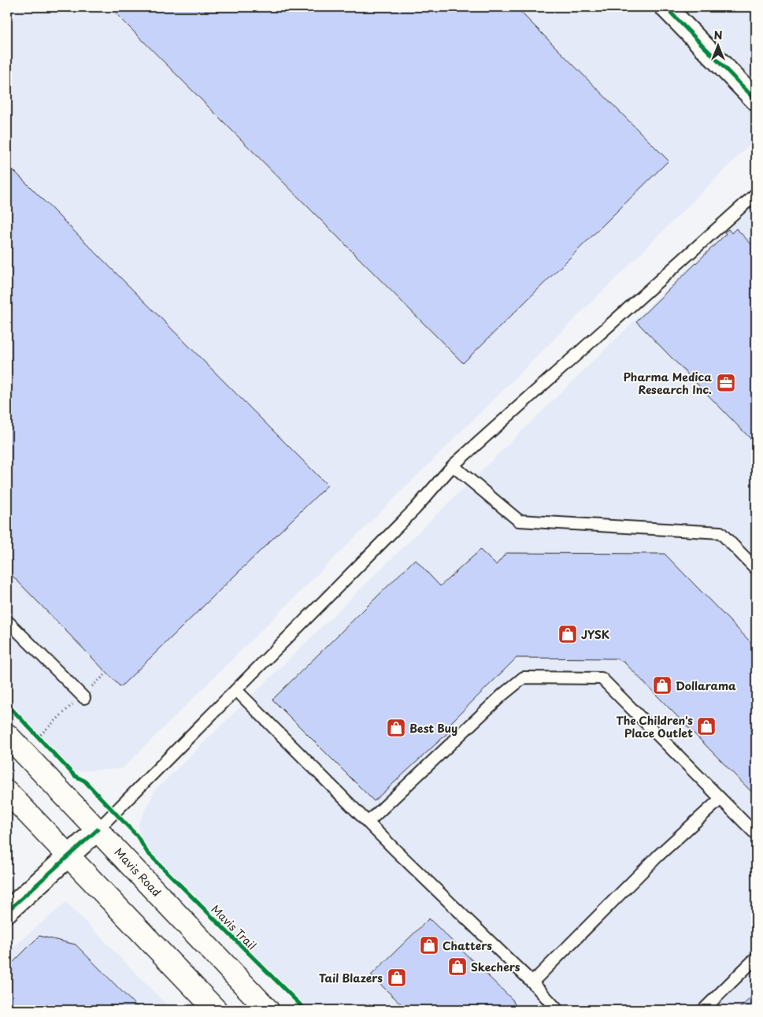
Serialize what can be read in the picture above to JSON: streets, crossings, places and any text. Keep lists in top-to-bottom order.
{
  "streets": {
    "main road": ["Mavis Road"],
    "cycle path": ["Mavis Trail"]
  },
  "places": {
    "office": ["Pharma Medica Research Inc."],
    "shop": [
      "JYSK",
      "Dollarama",
      "The Children's Place Outlet",
      "Best Buy",
      "Chatters",
      "Skechers",
      "Tail Blazers"
    ]
  },
  "north": "top"
}
